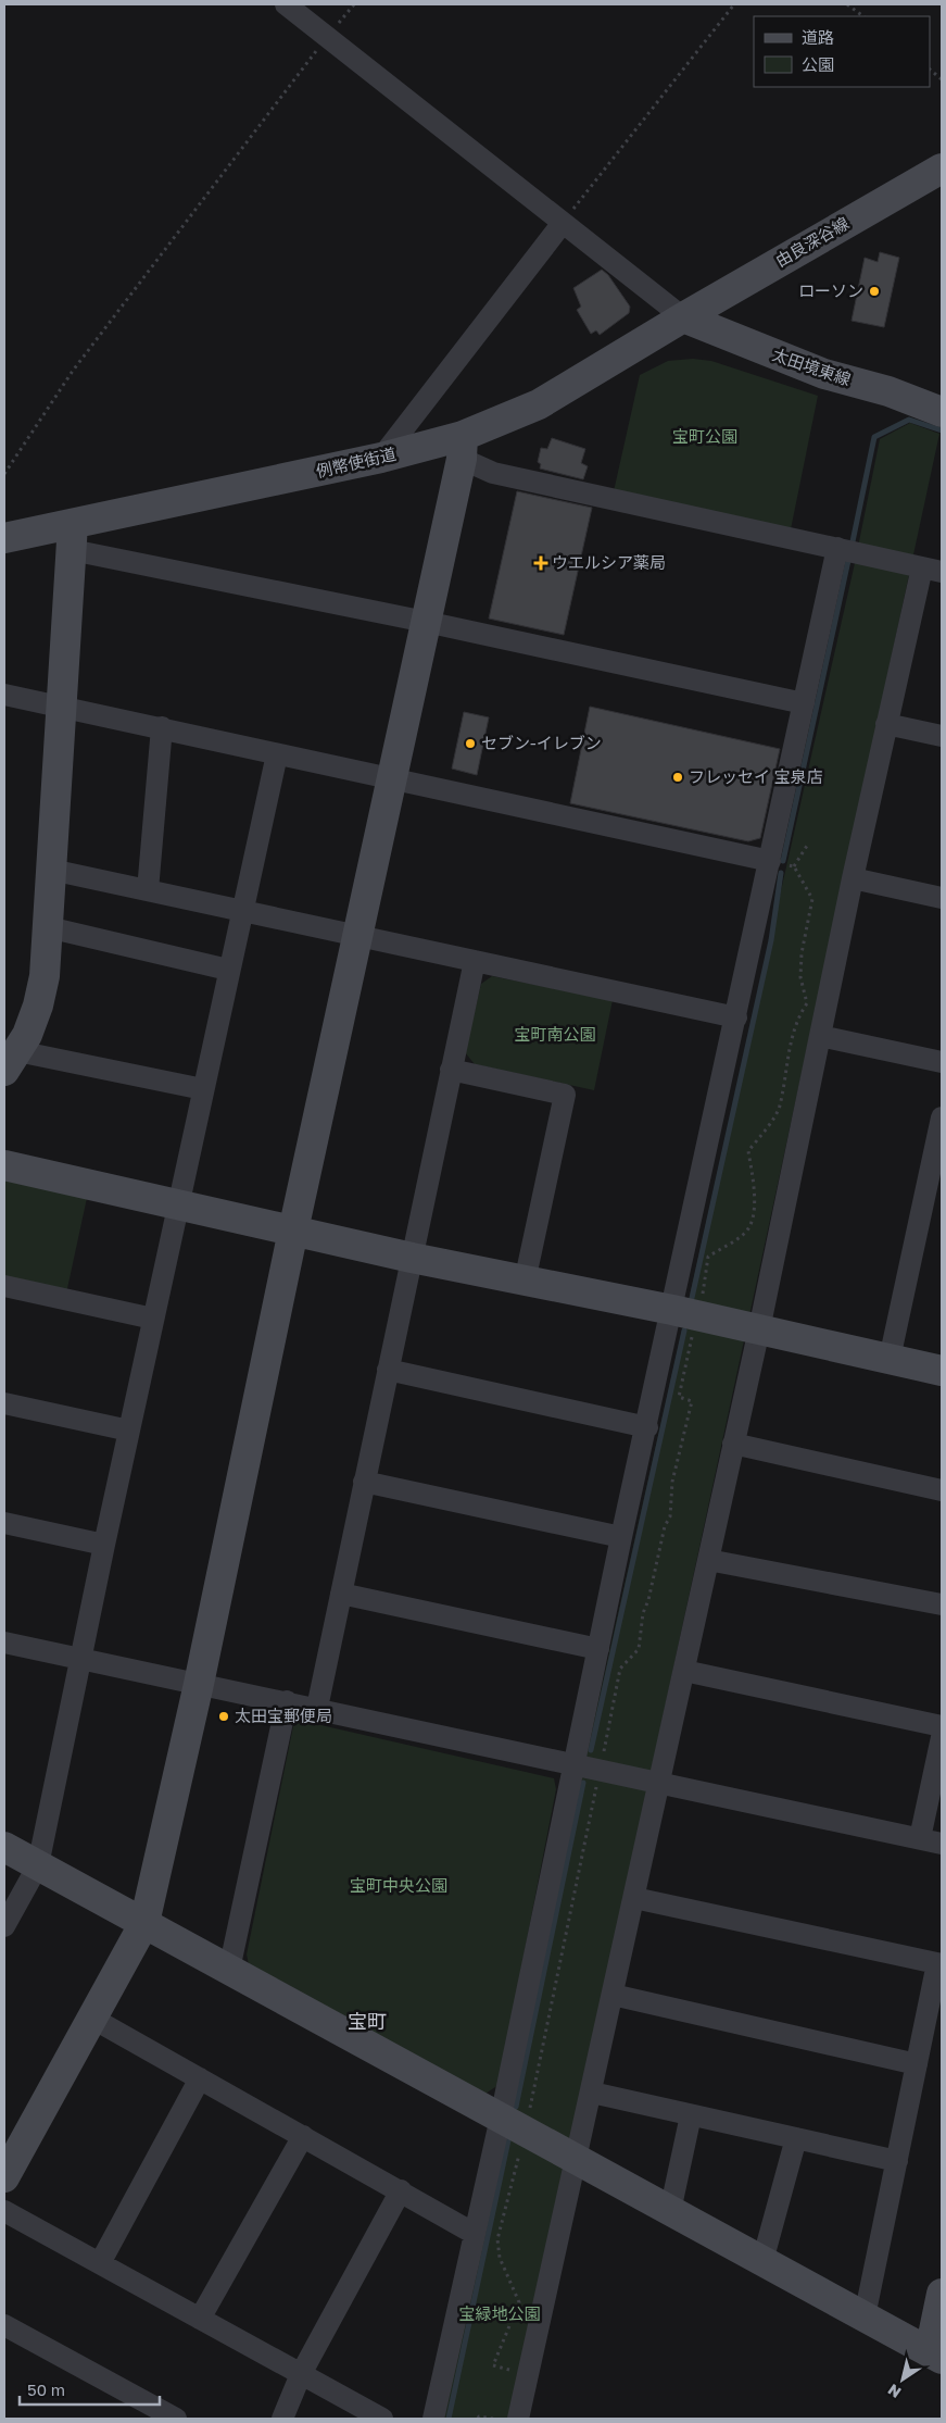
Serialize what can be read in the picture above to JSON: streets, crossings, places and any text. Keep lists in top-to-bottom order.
{
  "streets": {
    "street": ["由良深谷線", "太田境東線", "例幣使街道"]
  },
  "crossings": [
    ["由良深谷線", "太田境東線"],
    ["由良深谷線", "例幣使街道"],
    ["太田境東線", "例幣使街道"]
  ],
  "districts": ["宝町"],
  "parks": [
    "宝町公園",
    "宝町南公園",
    "宝町中央公園",
    "宝緑地公園"
  ],
  "places": {
    "other": [
      "ローソン",
      "セブン-イレブン",
      "フレッセイ 宝泉店",
      "太田宝郵便局"
    ],
    "health": ["ウエルシア薬局"]
  },
  "legend": ["道路", "公園"],
  "scale_bar": "50 m",
  "north": "bottom left"
}
